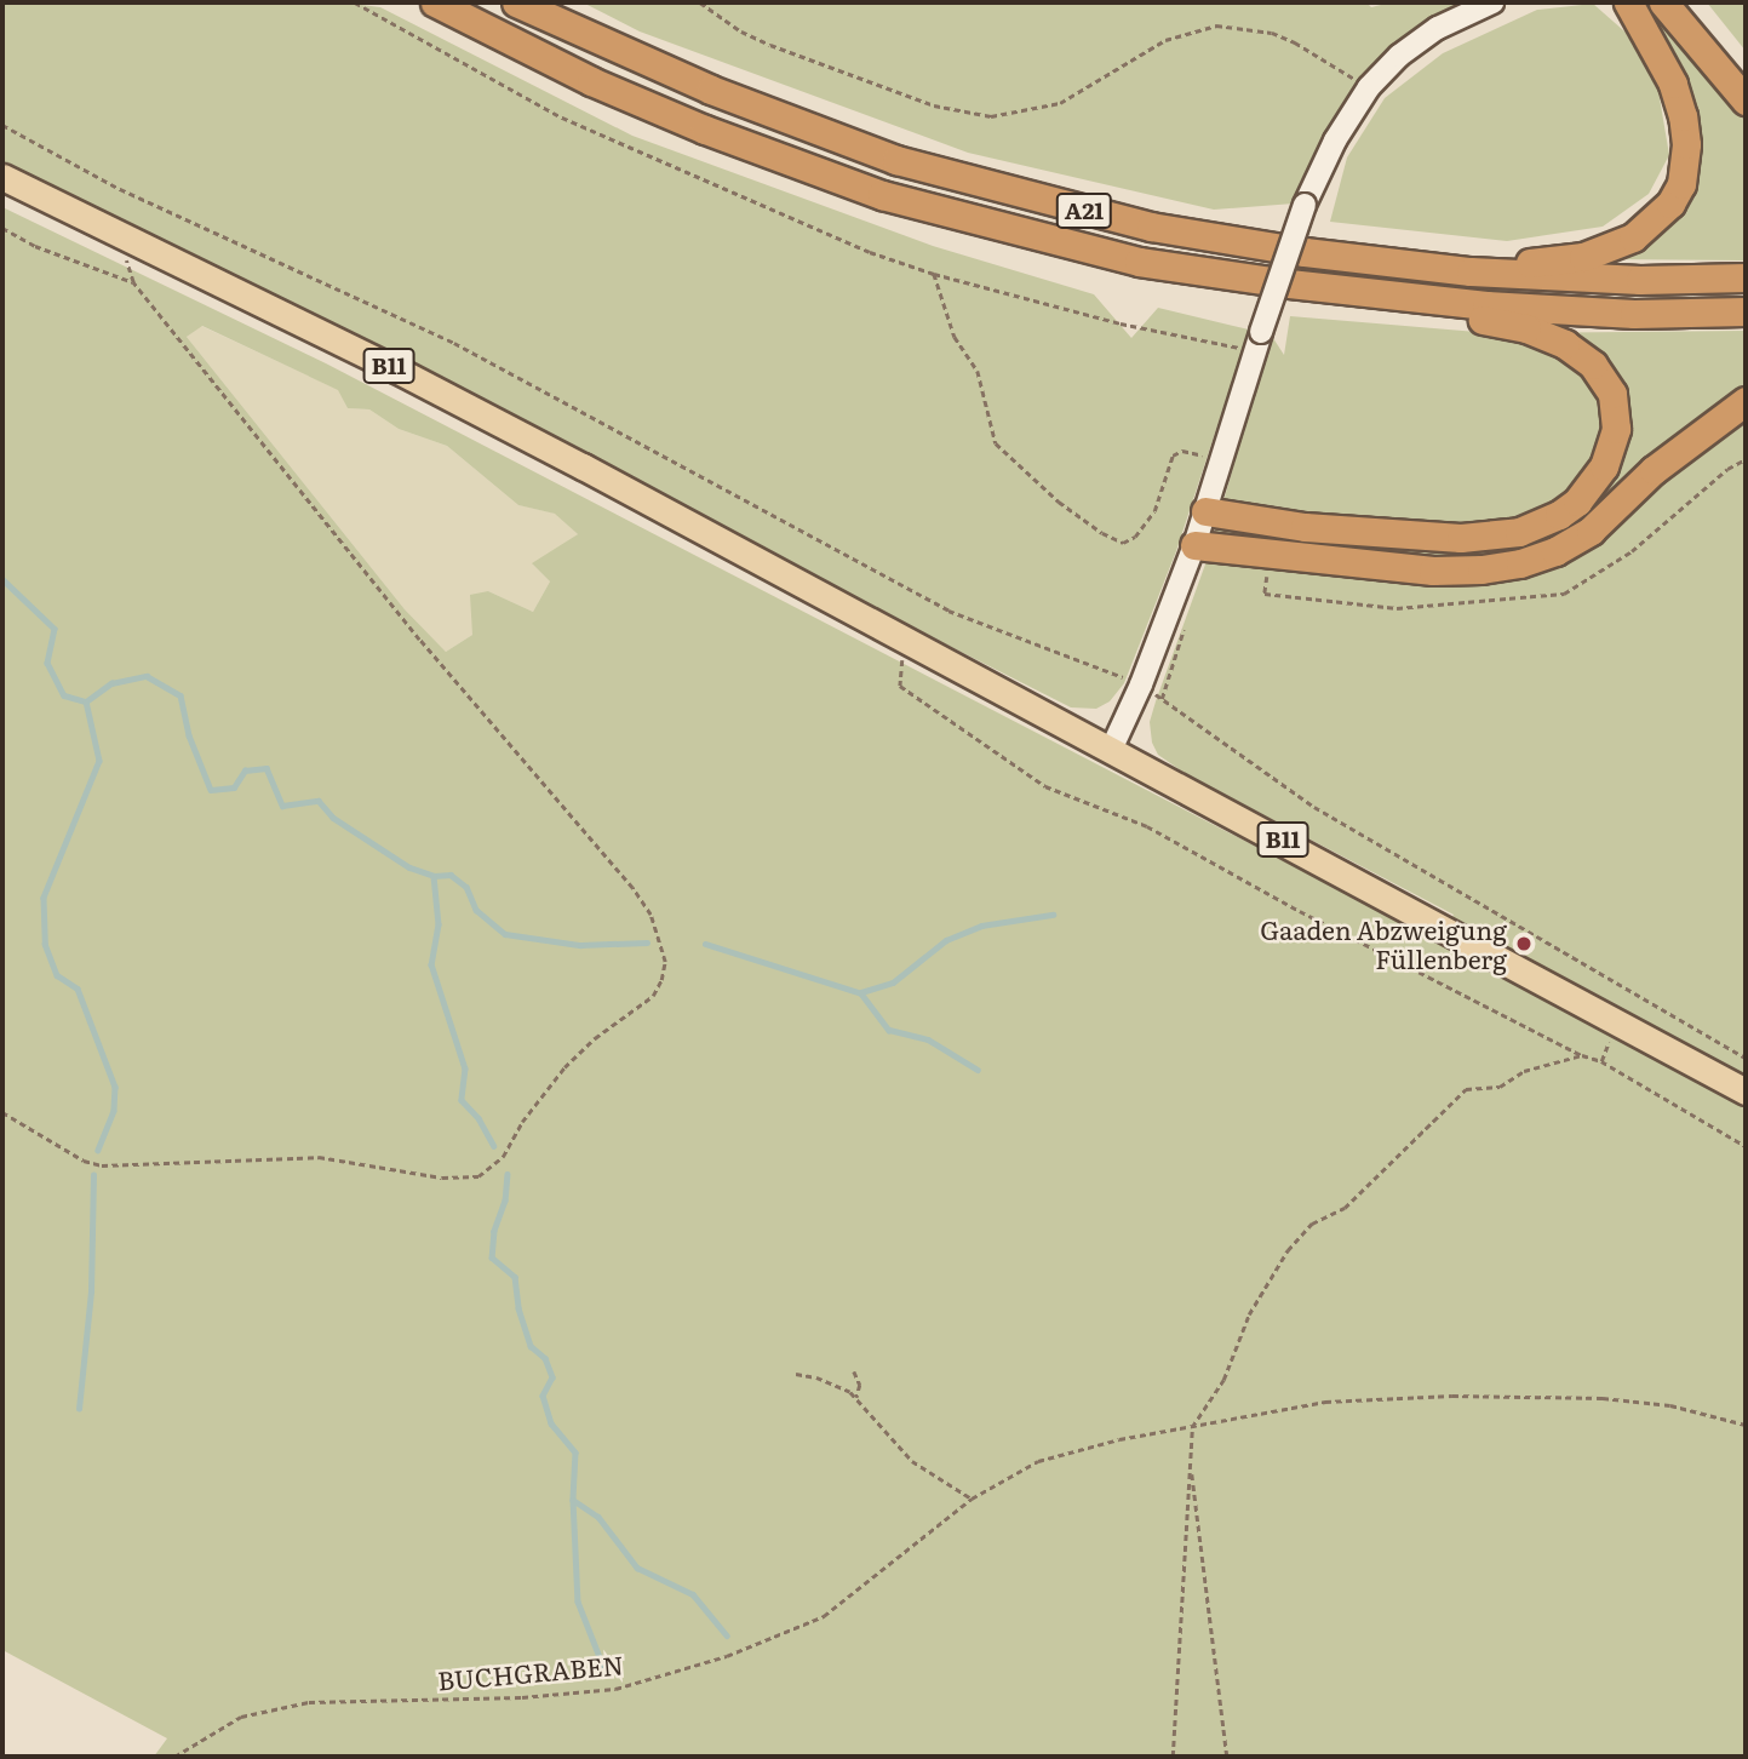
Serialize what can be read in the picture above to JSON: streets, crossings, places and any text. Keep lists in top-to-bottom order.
{
  "streets": {
    "highway": ["A21"],
    "main road": ["B11"],
    "path": ["BUCHGRABEN"]
  },
  "places": ["Gaaden Abzweigung Füllenberg"]
}
